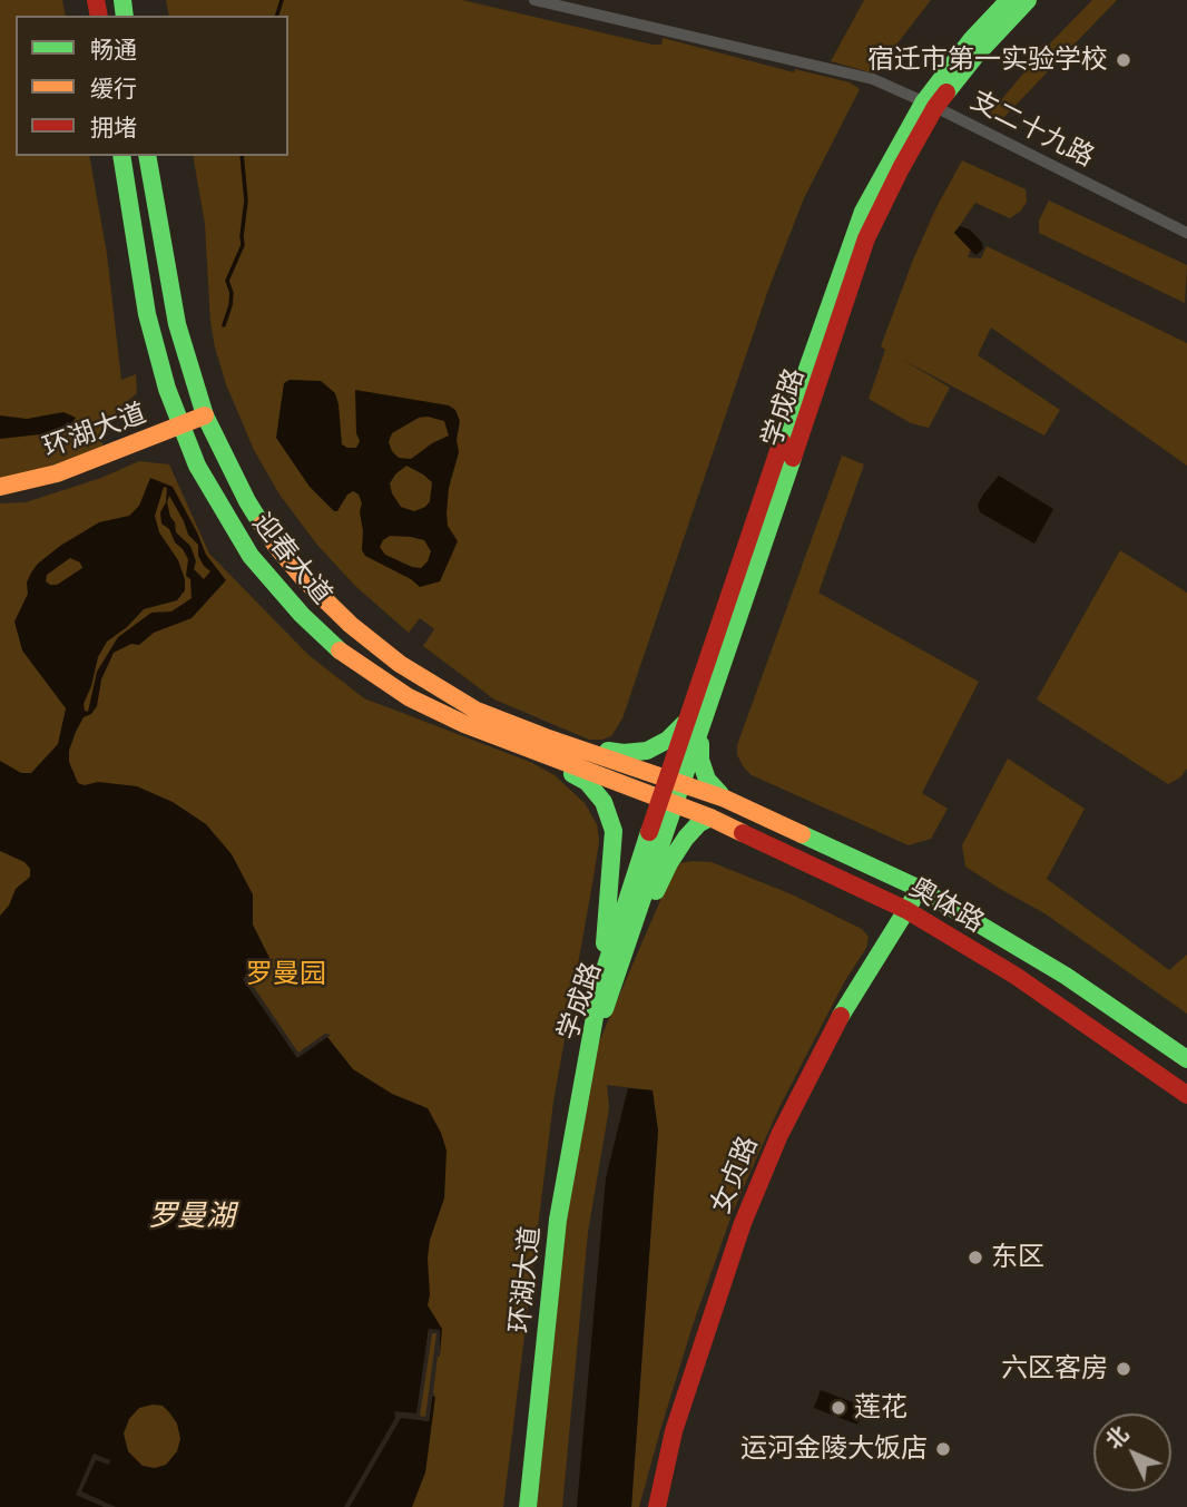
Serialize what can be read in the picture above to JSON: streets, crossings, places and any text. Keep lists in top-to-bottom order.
{
  "streets": {
    "main road": [
      "学成路",
      "环湖大道",
      "迎春大道",
      "奥体路",
      "女贞路"
    ],
    "street": ["支二十九路"]
  },
  "crossings": [
    ["支二十九路", "学成路"],
    ["学成路", "环湖大道"],
    ["学成路", "迎春大道"],
    ["学成路", "奥体路"],
    ["环湖大道", "迎春大道"],
    ["迎春大道", "奥体路"],
    ["奥体路", "女贞路"]
  ],
  "water": ["罗曼湖"],
  "parks": ["罗曼园"],
  "places": [
    "宿迁市第一实验学校",
    "东区",
    "六区客房",
    "莲花",
    "运河金陵大饭店"
  ],
  "legend": ["畅通", "缓行", "拥堵"],
  "north": "top left"
}
